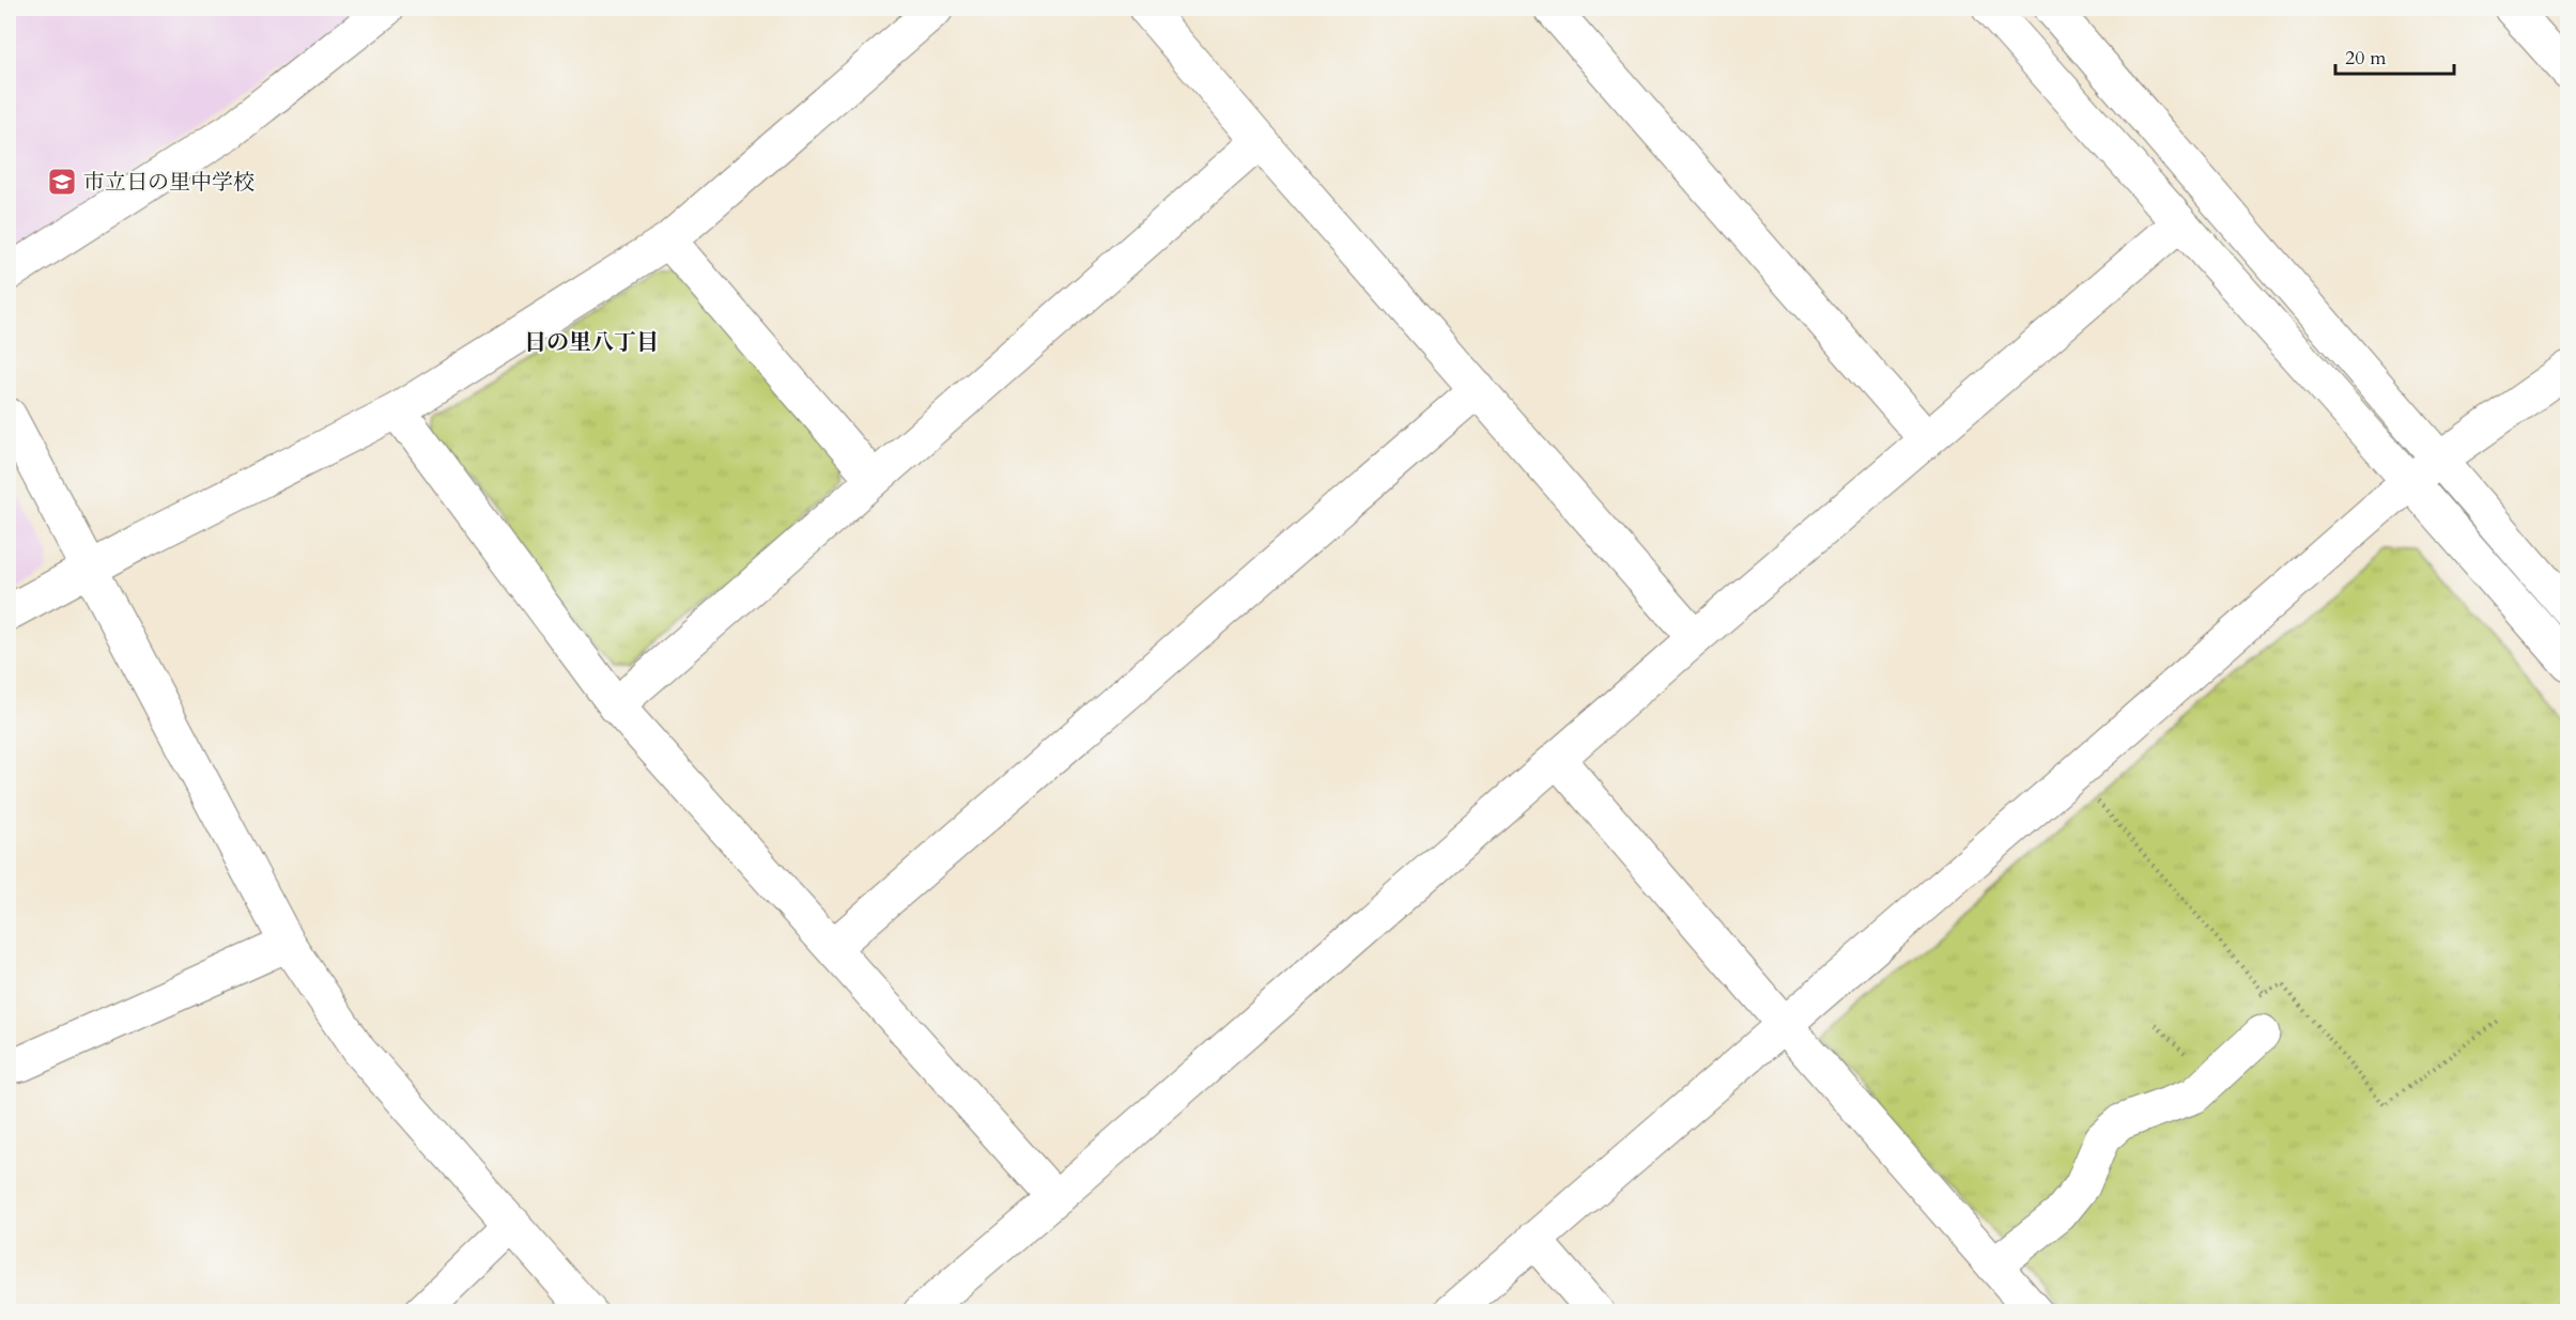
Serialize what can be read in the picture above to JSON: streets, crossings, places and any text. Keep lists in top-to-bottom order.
{
  "districts": ["日の里八丁目"],
  "places": {
    "school or university": ["市立日の里中学校"]
  },
  "scale_bar": "20 m"
}
